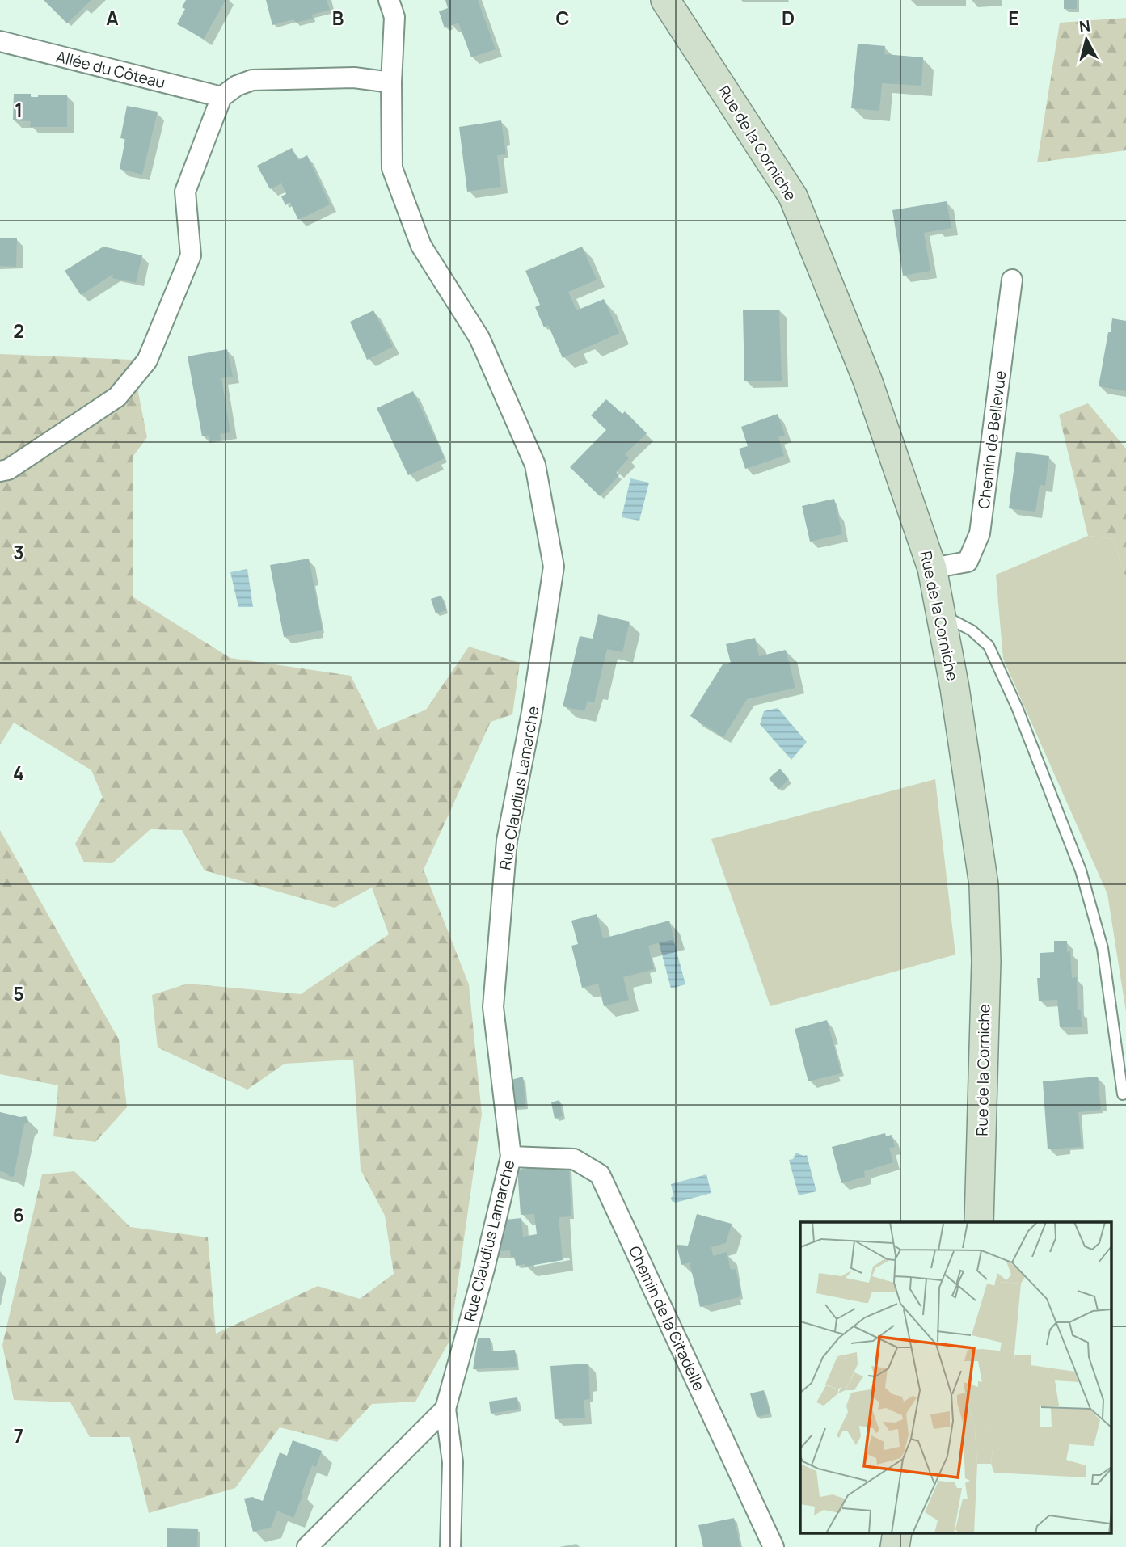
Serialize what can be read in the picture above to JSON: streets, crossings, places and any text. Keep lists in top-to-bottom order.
{
  "streets": {
    "main road": ["Rue de la Corniche"],
    "street": [
      "Allée du Côteau",
      "Chemin de Bellevue",
      "Rue Claudius Lamarche",
      "Chemin de la Citadelle"
    ]
  },
  "crossings": [
    ["Rue de la Corniche", "Chemin de Bellevue"],
    ["Rue Claudius Lamarche", "Chemin de la Citadelle"]
  ],
  "north": "top",
  "grid": {
    "columns": [
      "A",
      "B",
      "C",
      "D",
      "E"
    ],
    "rows": [
      "1",
      "2",
      "3",
      "4",
      "5",
      "6",
      "7"
    ]
  }
}
